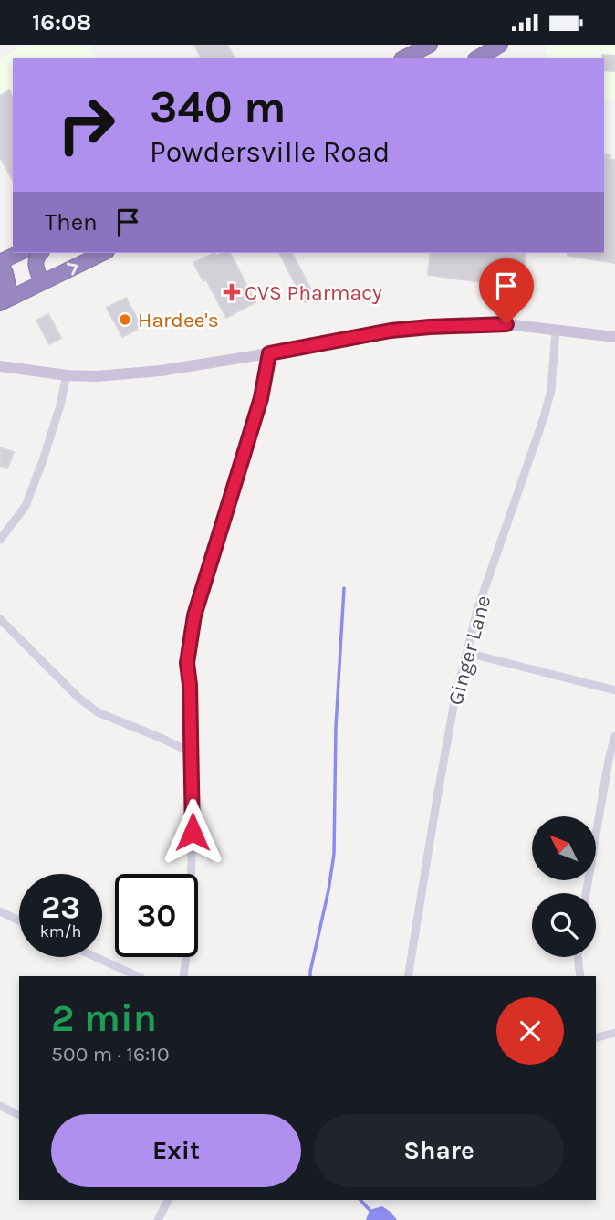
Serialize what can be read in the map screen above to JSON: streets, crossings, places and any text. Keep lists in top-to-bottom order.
{
  "streets": {
    "street": ["Ginger Lane"]
  },
  "places": {
    "health": ["CVS Pharmacy"],
    "other": ["Hardee's"]
  },
  "north": "top left",
  "page": {
    "status": "16:08",
    "turn": ["340 m", "Powdersville Road"],
    "then": "Then",
    "speed": "23 km/h",
    "limit": "30",
    "heading": ["2 min", "500 m · 16:10"],
    "buttons": ["Exit", "Share"]
  }
}
